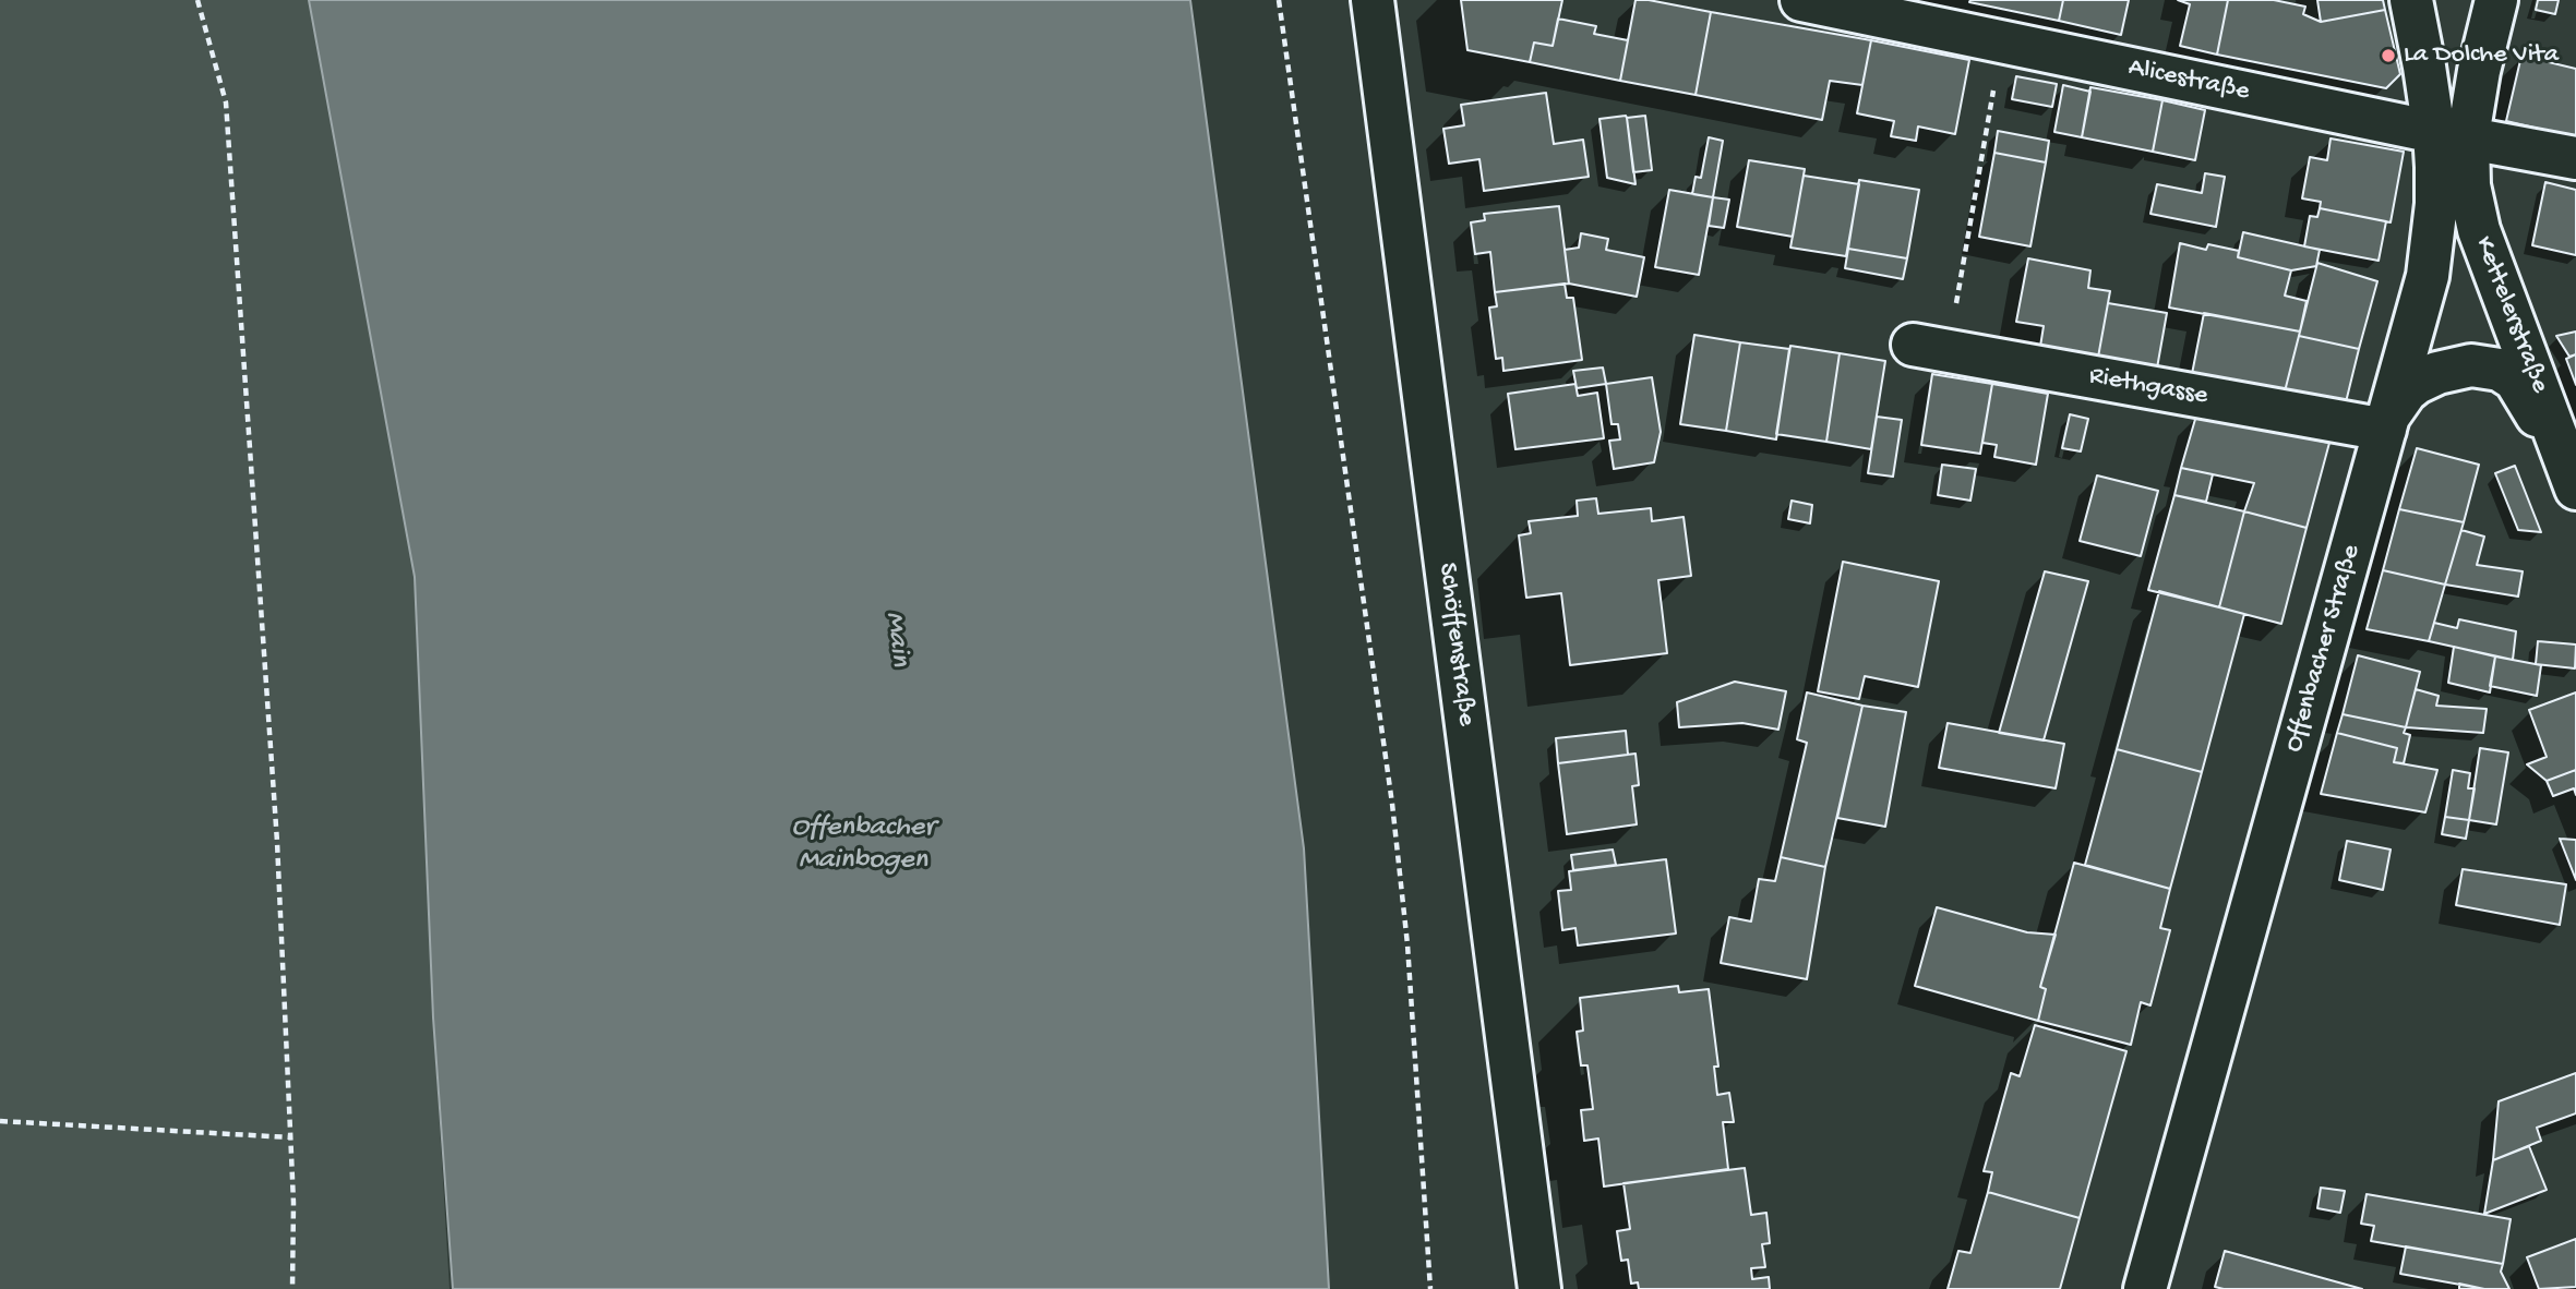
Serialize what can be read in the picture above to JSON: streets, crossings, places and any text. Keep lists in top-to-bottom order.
{
  "streets": {
    "street": [
      "Alicestraße",
      "Kettelerstraße",
      "Riethgasse",
      "Schöffenstraße",
      "Offenbacher Straße"
    ]
  },
  "crossings": [
    ["Alicestraße", "Kettelerstraße"],
    ["Alicestraße", "Offenbacher Straße"],
    ["Kettelerstraße", "Riethgasse"],
    ["Kettelerstraße", "Offenbacher Straße"],
    ["Riethgasse", "Offenbacher Straße"]
  ],
  "water": ["Main", "Offenbacher Mainbogen"],
  "places": ["La Dolche Vita"]
}
